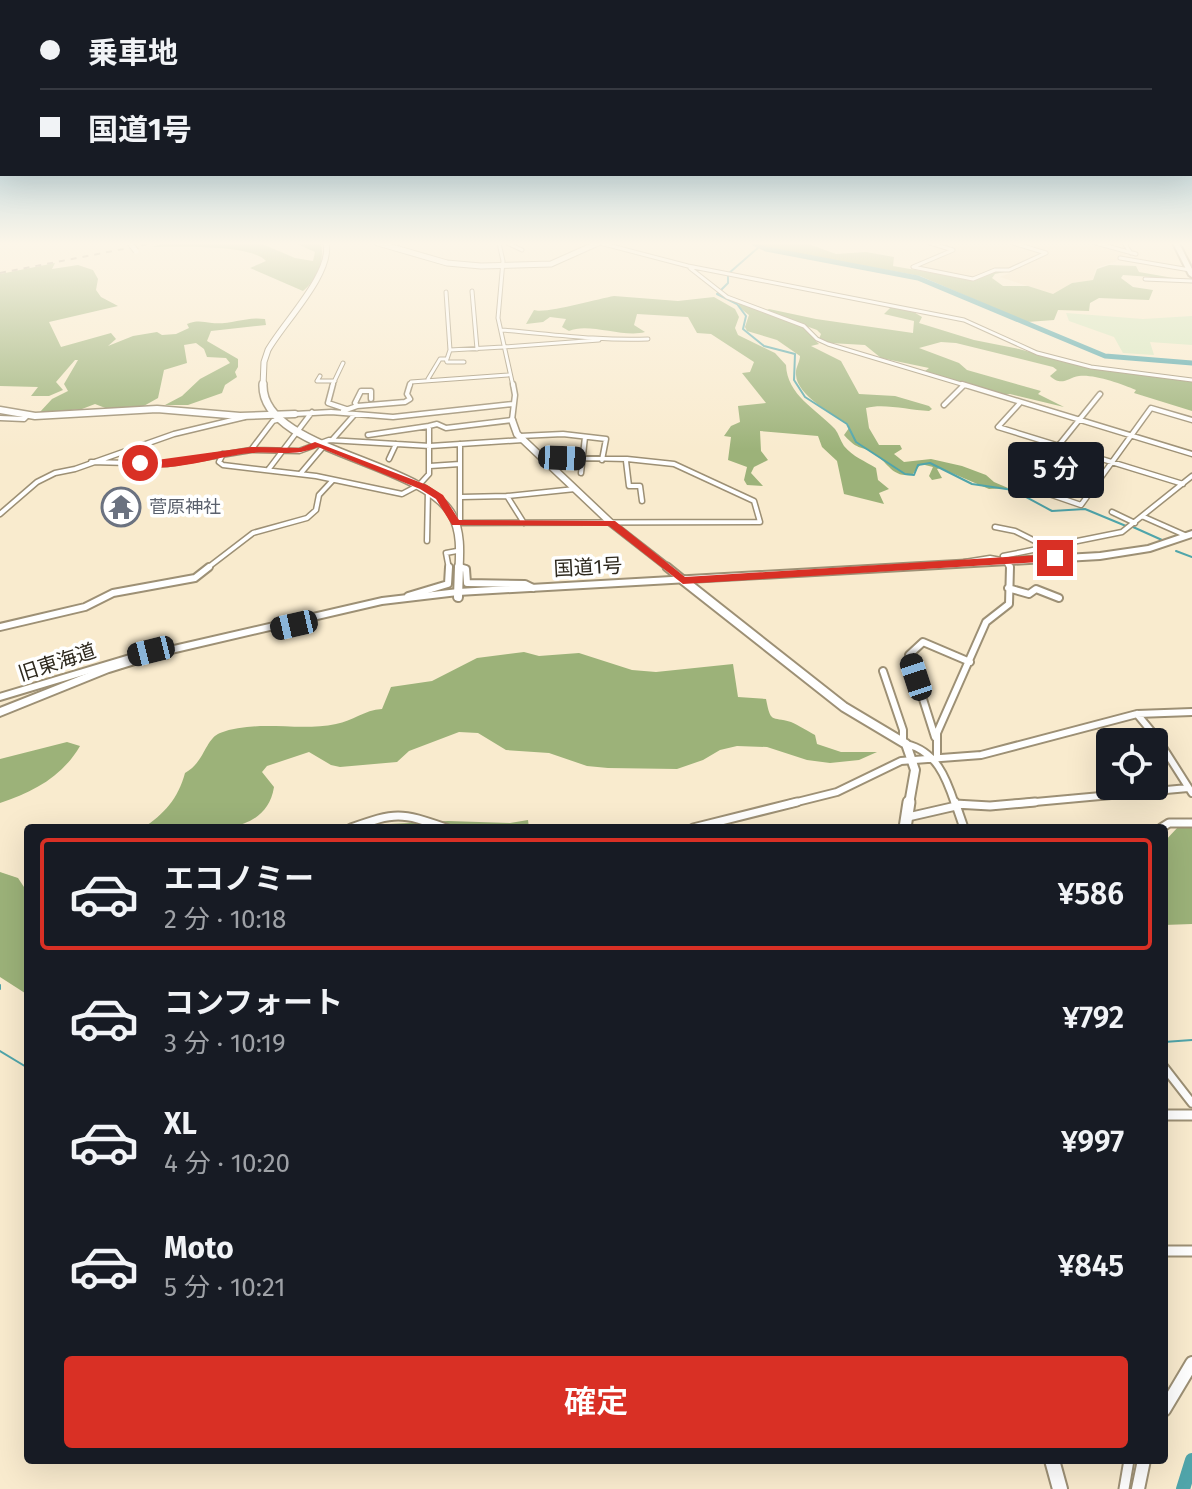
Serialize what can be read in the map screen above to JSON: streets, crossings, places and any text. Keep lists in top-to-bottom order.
{
  "streets": {
    "highway": ["国道1号"],
    "street": ["旧東海道"]
  },
  "crossings": [
    ["国道1号", "旧東海道"]
  ],
  "places": {
    "temple": ["菅原神社"]
  },
  "page": {
    "banner": ["乗車地", "国道1号"],
    "bubble": "5 分",
    "list": [
      {
        "name": "エコノミー",
        "note": "2 分 · 10:18",
        "value": "¥586"
      },
      {
        "name": "コンフォート",
        "note": "3 分 · 10:19",
        "value": "¥792"
      },
      {
        "name": "XL",
        "note": "4 分 · 10:20",
        "value": "¥997"
      },
      {
        "name": "Moto",
        "note": "5 分 · 10:21",
        "value": "¥845"
      }
    ],
    "buttons": "確定"
  }
}
